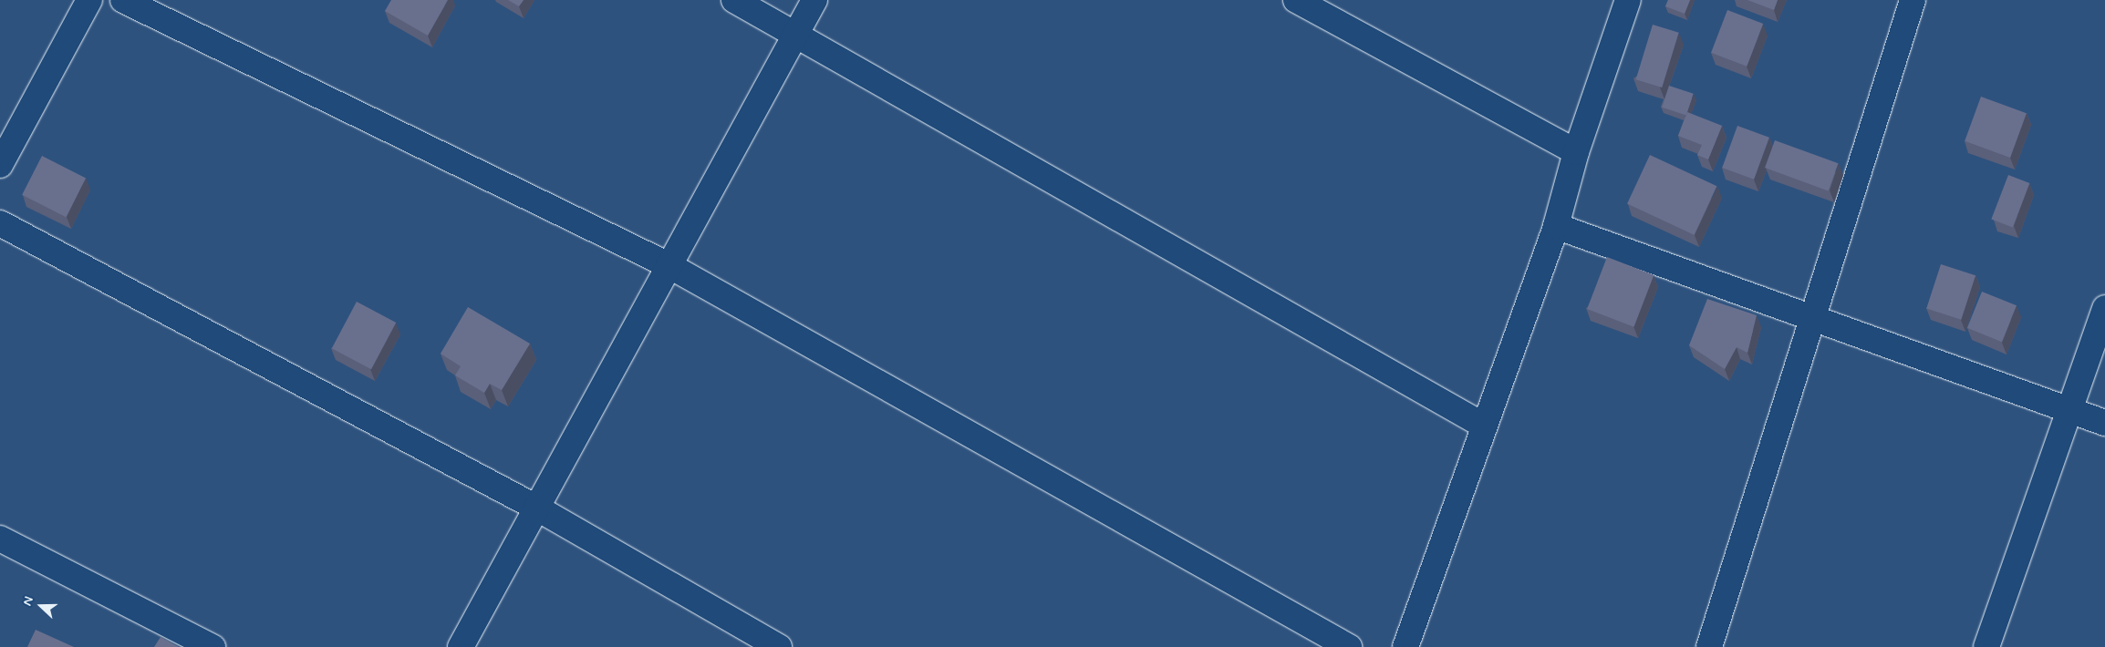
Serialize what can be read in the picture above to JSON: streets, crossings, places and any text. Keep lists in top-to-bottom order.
{
  "north": "left"
}
